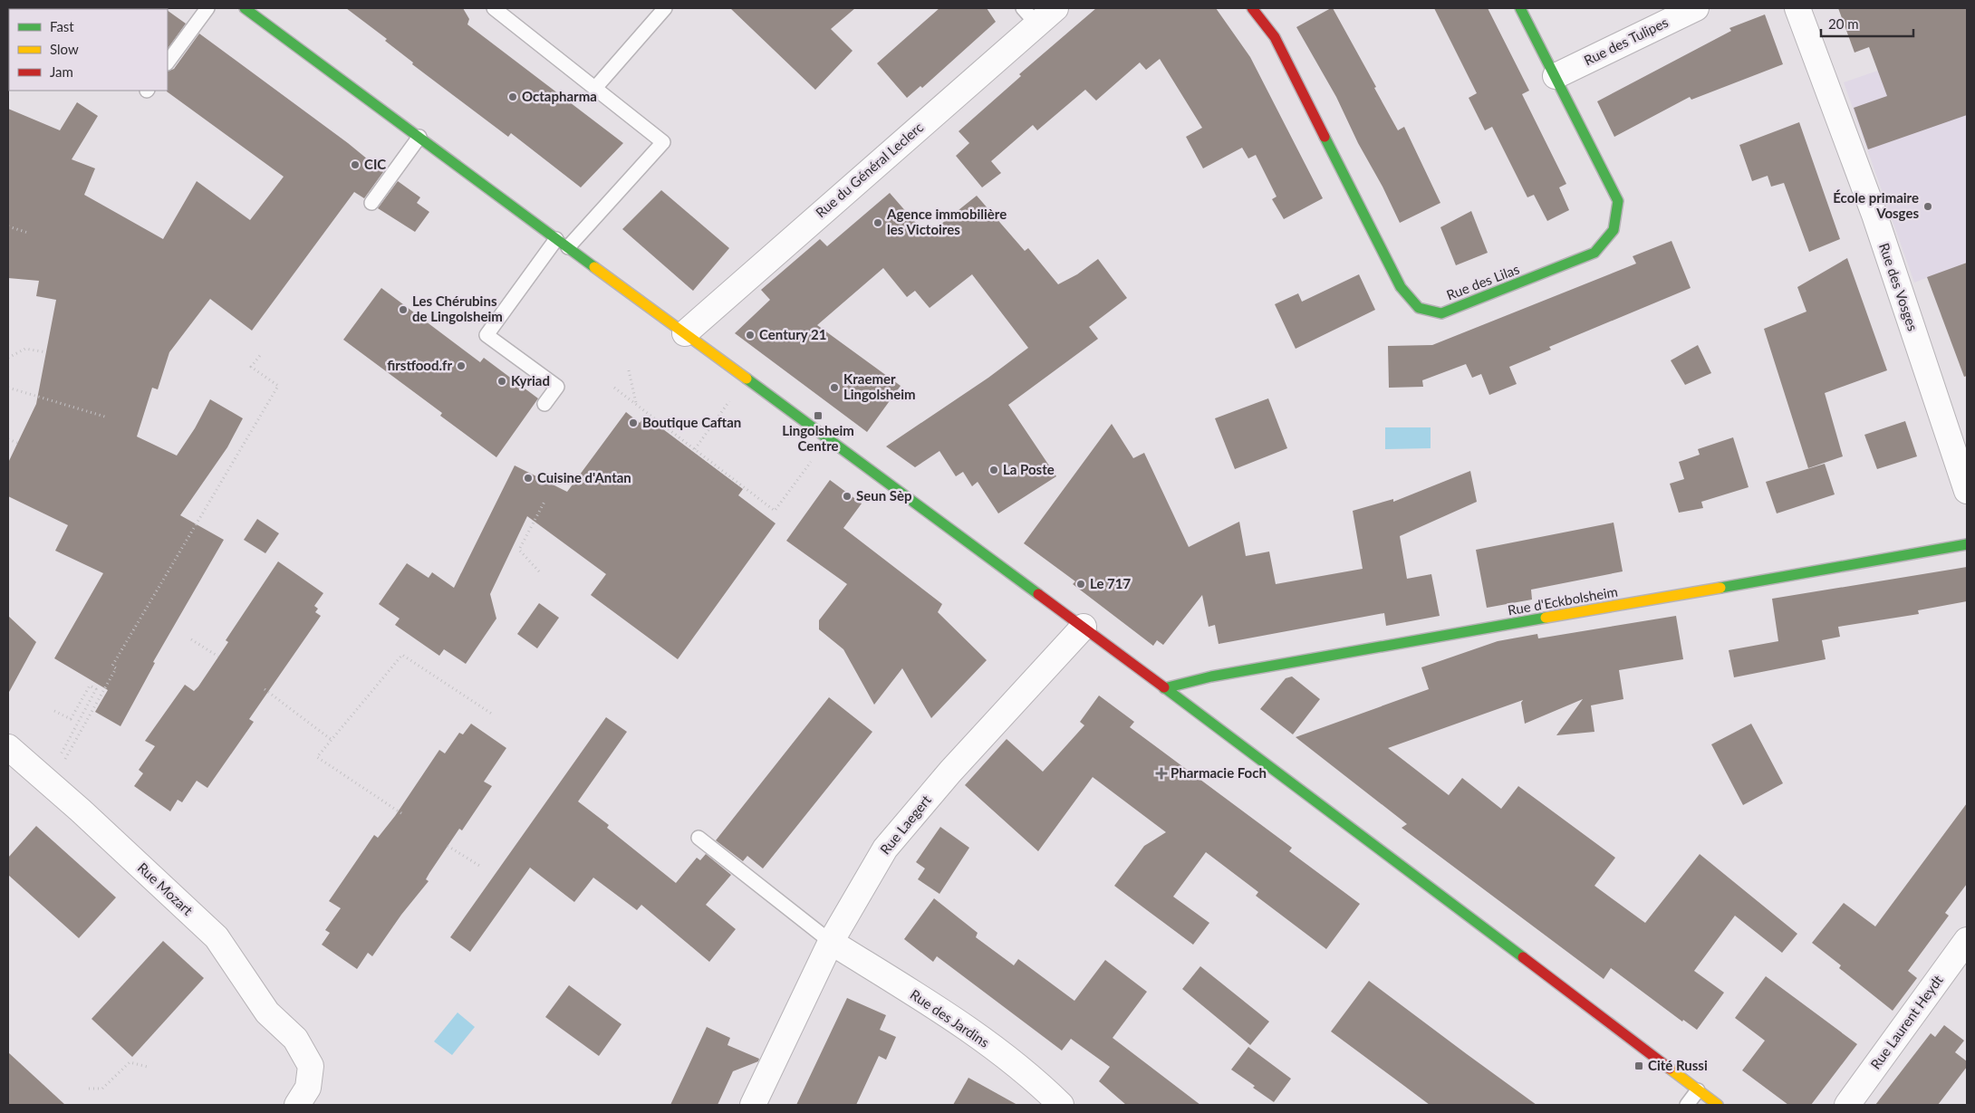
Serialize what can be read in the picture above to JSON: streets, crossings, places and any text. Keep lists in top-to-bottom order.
{
  "streets": {
    "main road": ["Rue des Lilas", "Rue d'Eckbolsheim"],
    "street": [
      "Rue des Tulipes",
      "Rue du Général Leclerc",
      "Rue des Vosges",
      "Rue Laegert",
      "Rue Mozart",
      "Rue des Jardins",
      "Rue Laurent Heydt"
    ]
  },
  "crossings": [
    ["Rue des Tulipes", "Rue des Lilas"],
    ["Rue Laegert", "Rue des Jardins"]
  ],
  "places": {
    "other": [
      "Octapharma",
      "CIC",
      "École primaire Vosges",
      "Agence immobilière les Victoires",
      "Les Chérubins de Lingolsheim",
      "Century 21",
      "firstfood.fr",
      "Kyriad",
      "Kraemer Lingolsheim",
      "Boutique Caftan",
      "La Poste",
      "Cuisine d'Antan",
      "Seun Sèp",
      "Le 717"
    ],
    "transit": ["Lingolsheim Centre", "Cité Russi"],
    "health": ["Pharmacie Foch"]
  },
  "legend": ["Fast", "Slow", "Jam"],
  "scale_bar": "20 m"
}
